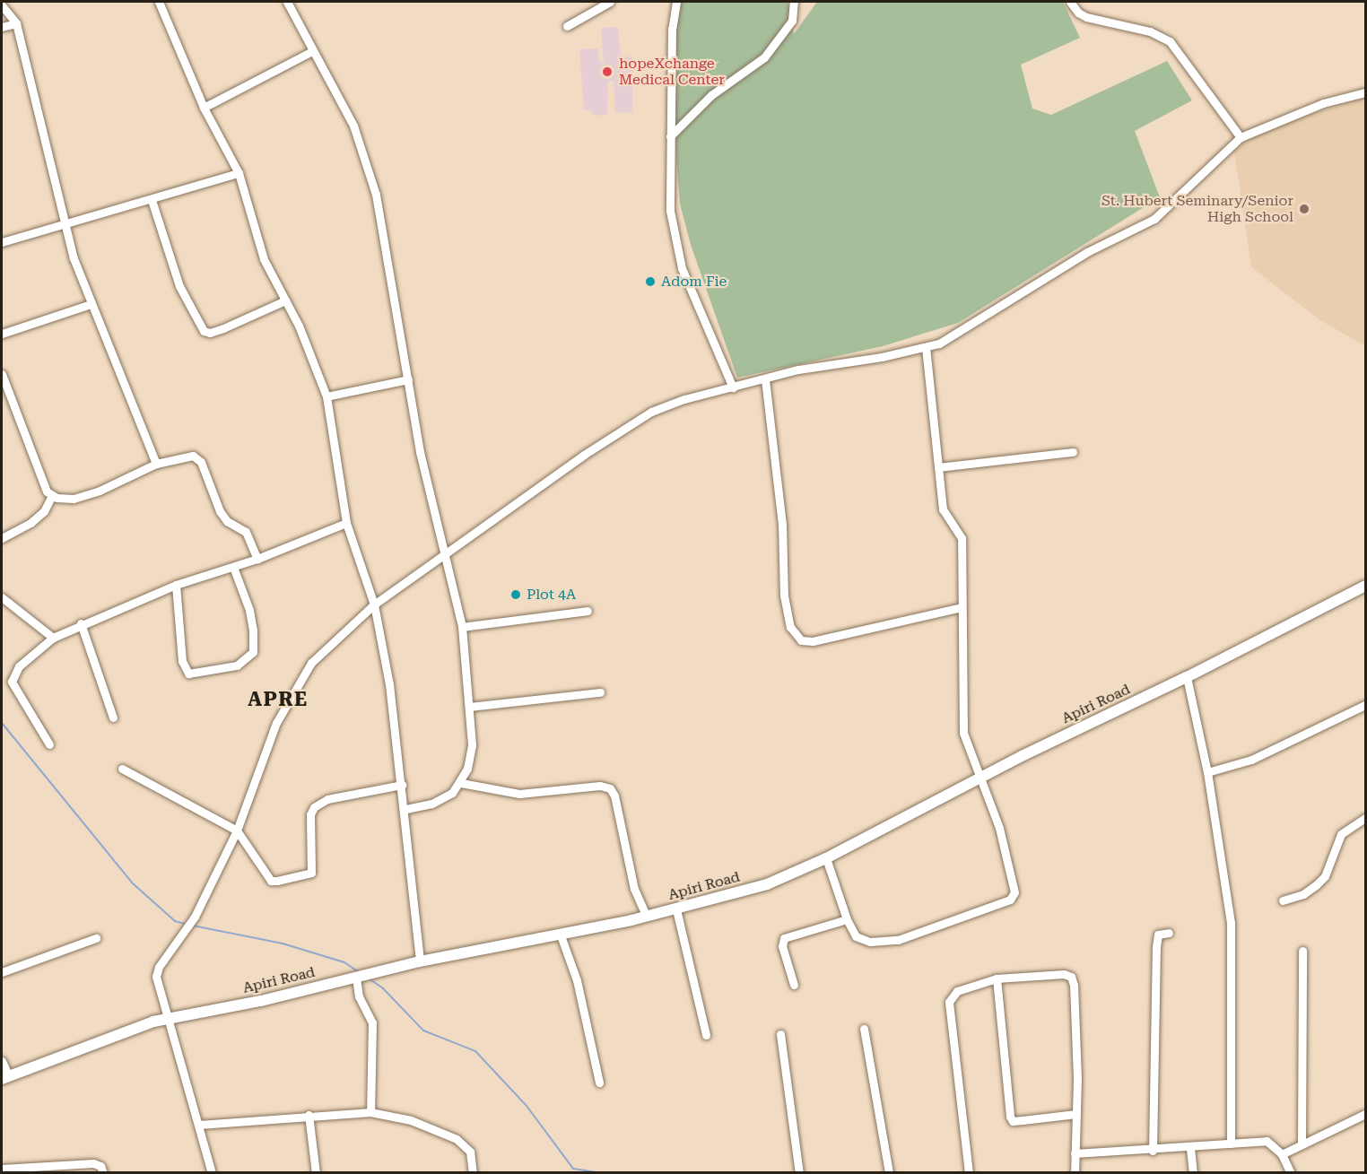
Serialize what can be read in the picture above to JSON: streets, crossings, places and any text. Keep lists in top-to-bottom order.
{
  "streets": {
    "street": ["Apiri Road"]
  },
  "districts": ["APRE"],
  "places": [
    "hopeXchange Medical Center",
    "St. Hubert Seminary/Senior High School",
    "Adom Fie",
    "Plot 4A"
  ]
}
